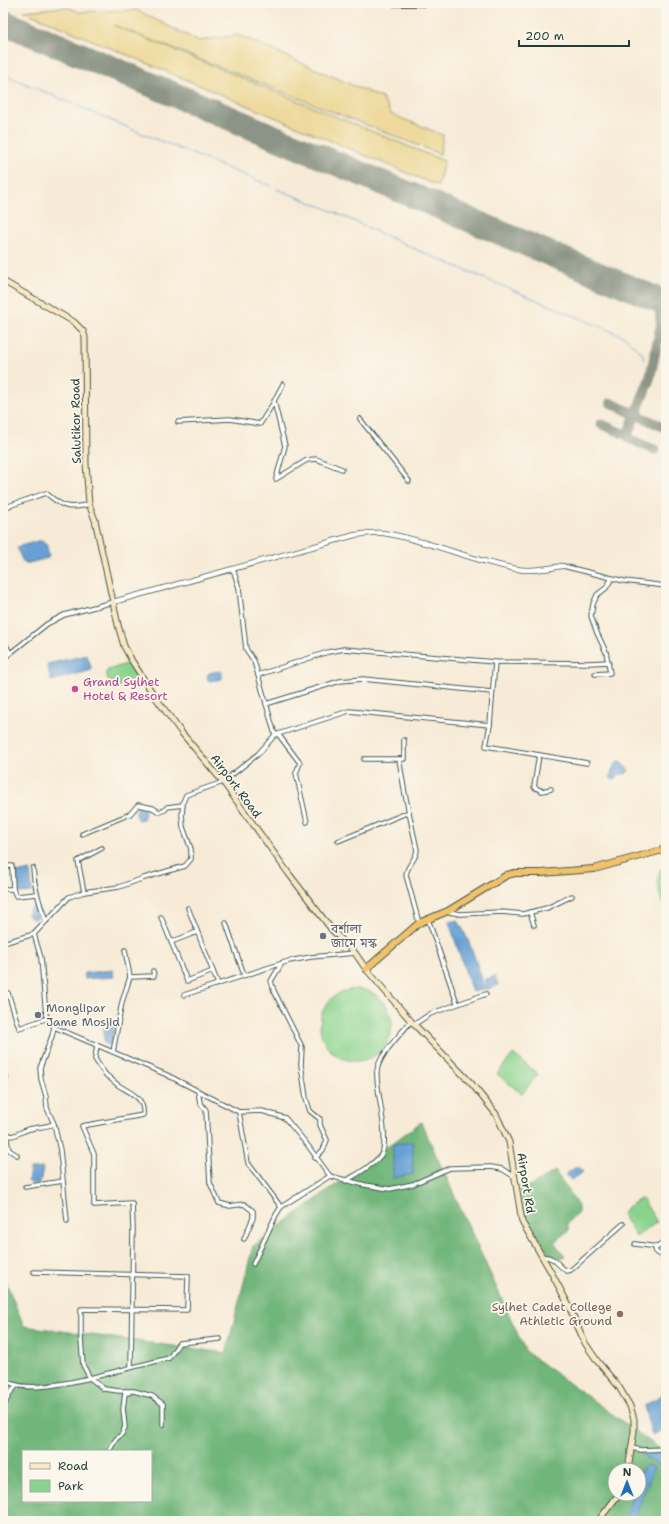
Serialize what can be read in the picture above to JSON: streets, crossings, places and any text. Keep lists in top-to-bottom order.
{
  "streets": {
    "main road": ["Salutikor Road", "Airport Road", "Airport Rd"]
  },
  "crossings": [
    ["Salutikor Road", "Airport Road"],
    ["Airport Road", "Airport Rd"]
  ],
  "places": [
    "Grand Sylhet Hotel & Resort",
    "বর্শালা জামে মস্ক",
    "Monglipar Jame Mosjid",
    "Sylhet Cadet College Athletic Ground"
  ],
  "legend": ["Road", "Park"],
  "scale_bar": "200 m",
  "north": "top"
}
